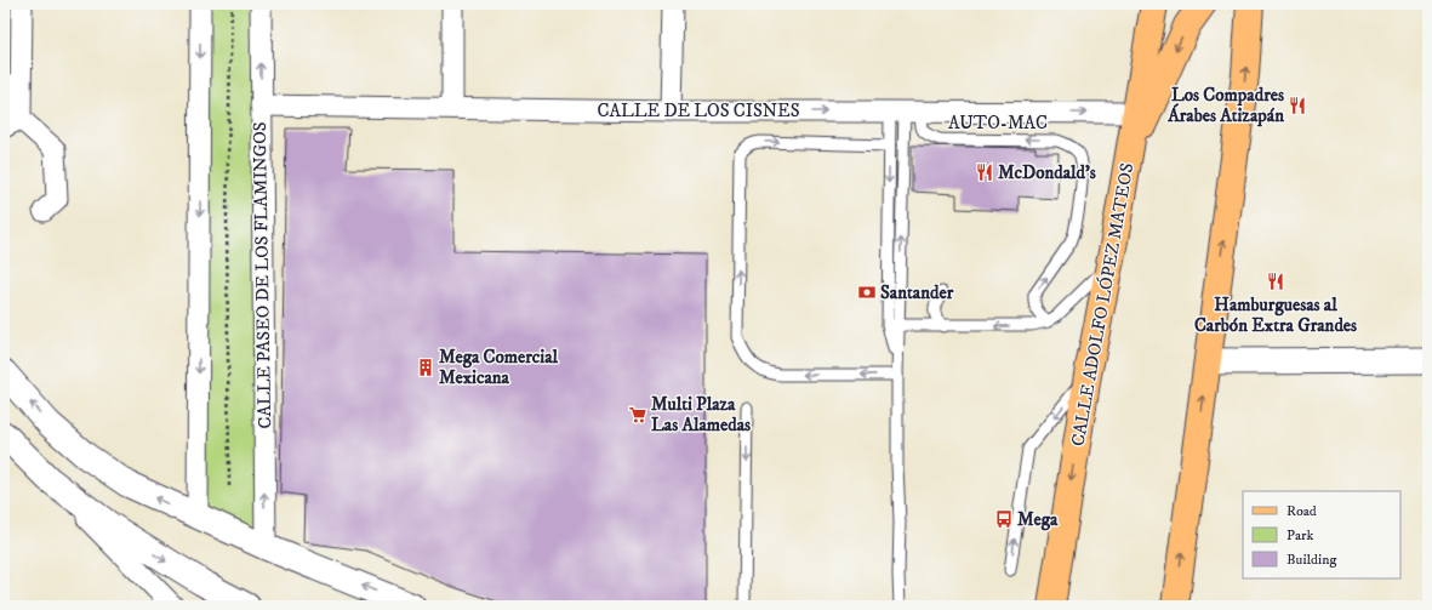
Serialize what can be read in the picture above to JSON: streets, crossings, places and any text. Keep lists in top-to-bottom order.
{
  "streets": {
    "main road": ["CALLE ADOLFO LÓPEZ MATEOS"],
    "street": ["CALLE DE LOS CISNES", "CALLE PASEO DE LOS FLAMINGOS"],
    "lane": ["AUTO-MAC"]
  },
  "crossings": [
    ["CALLE DE LOS CISNES", "AUTO-MAC"],
    ["CALLE DE LOS CISNES", "CALLE PASEO DE LOS FLAMINGOS"],
    ["CALLE DE LOS CISNES", "CALLE ADOLFO LÓPEZ MATEOS"]
  ],
  "one_way": ["CALLE DE LOS CISNES"],
  "places": {
    "restaurant": ["Los Compadres Árabes Atizapán", "McDondald's", "Hamburguesas al Carbón Extra Grandes"],
    "bank": ["Santander"],
    "building": ["Mega Comercial Mexicana"],
    "supermarket": ["Multi Plaza Las Alamedas"],
    "bus stop": ["Mega"]
  },
  "legend": ["Road", "Park", "Building"]
}
